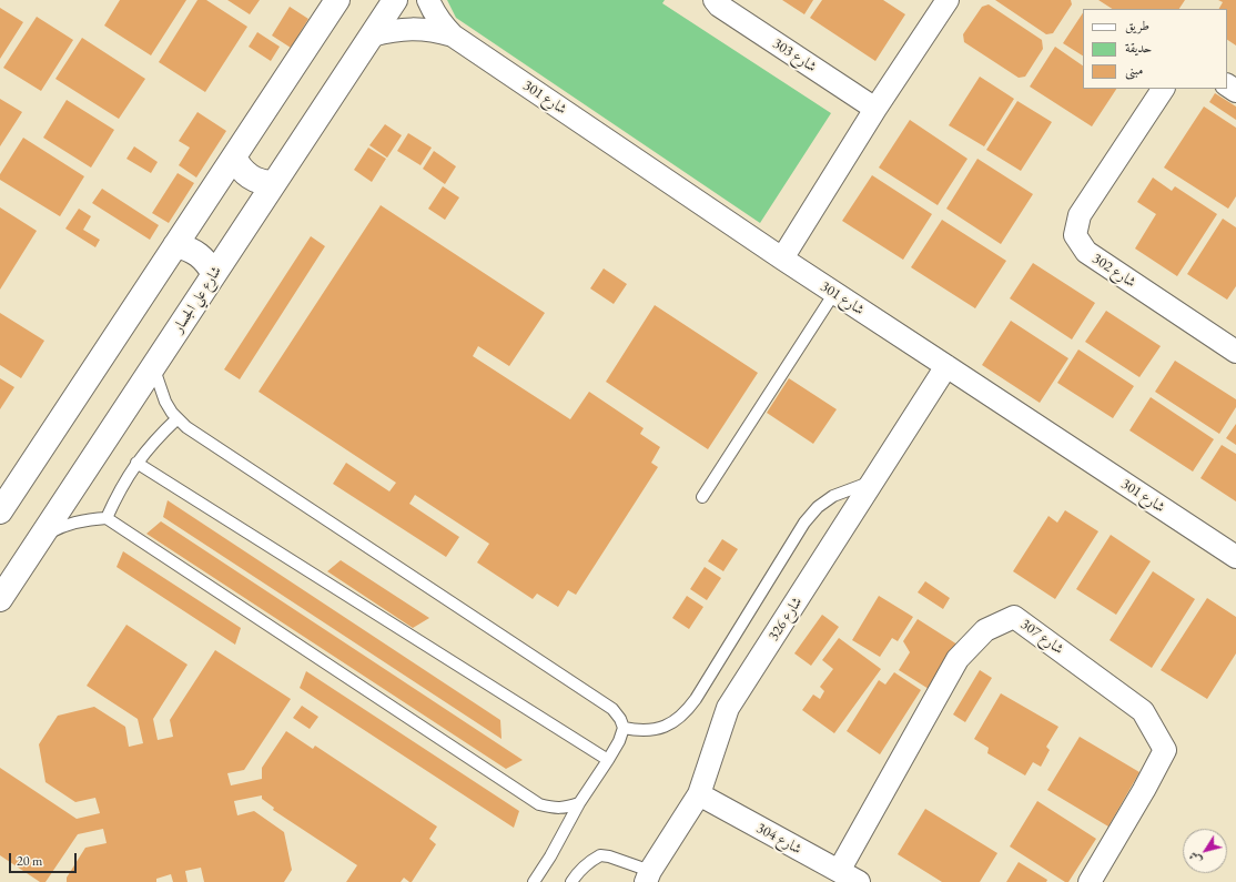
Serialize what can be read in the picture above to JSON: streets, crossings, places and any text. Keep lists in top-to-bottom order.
{
  "streets": {
    "street": [
      "شارع 303",
      "شارع 301",
      "شارع 302",
      "شارع علي الجسار",
      "شارع 326",
      "شارع 307",
      "شارع 304"
    ]
  },
  "crossings": [
    ["شارع 301", "شارع علي الجسار"],
    ["شارع 301", "شارع 326"],
    ["شارع 326", "شارع 304"],
    ["شارع 307", "شارع 304"]
  ],
  "legend": ["طريق", "حديقة", "مبنى"],
  "scale_bar": "20 m",
  "north": "bottom left"
}
